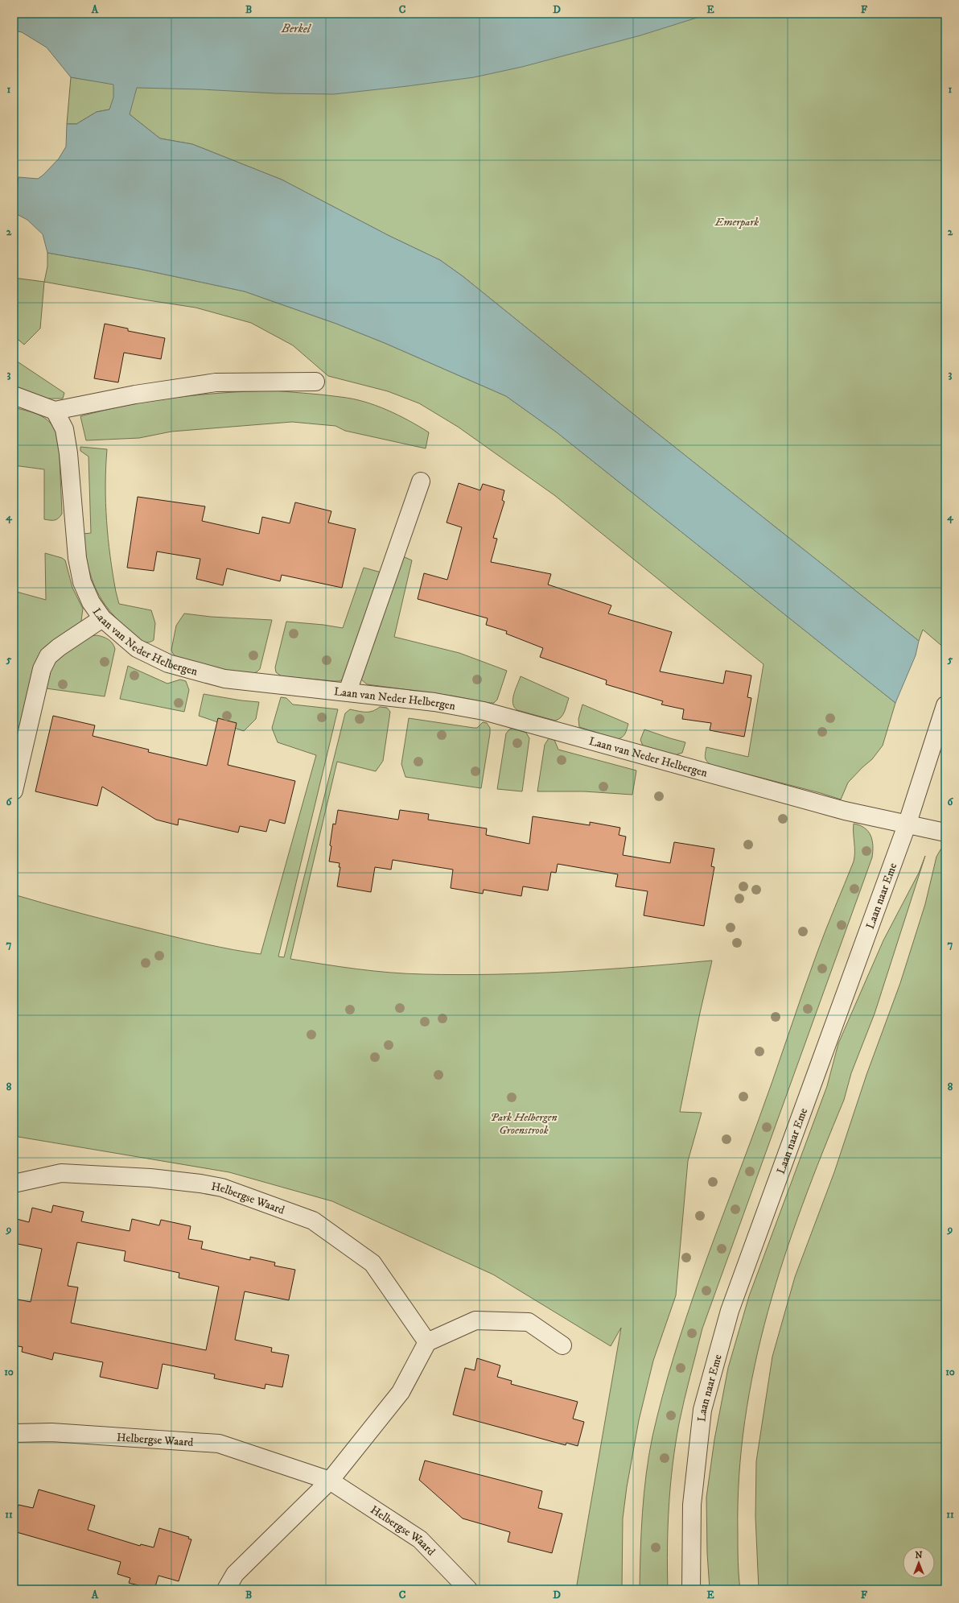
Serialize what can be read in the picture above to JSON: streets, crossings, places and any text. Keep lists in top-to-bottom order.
{
  "streets": {
    "street": ["Laan van Neder Helbergen", "Laan naar Eme", "Helbergse Waard"]
  },
  "crossings": [
    ["Laan van Neder Helbergen", "Laan naar Eme"]
  ],
  "water": ["Berkel"],
  "parks": ["Emerpark", "Park Helbergen Groenstrook"],
  "north": "top",
  "grid": {
    "columns": [
      "A",
      "B",
      "C",
      "D",
      "E",
      "F"
    ],
    "rows": [
      "1",
      "2",
      "3",
      "4",
      "5",
      "6",
      "7",
      "8",
      "9",
      "10",
      "11"
    ]
  }
}
